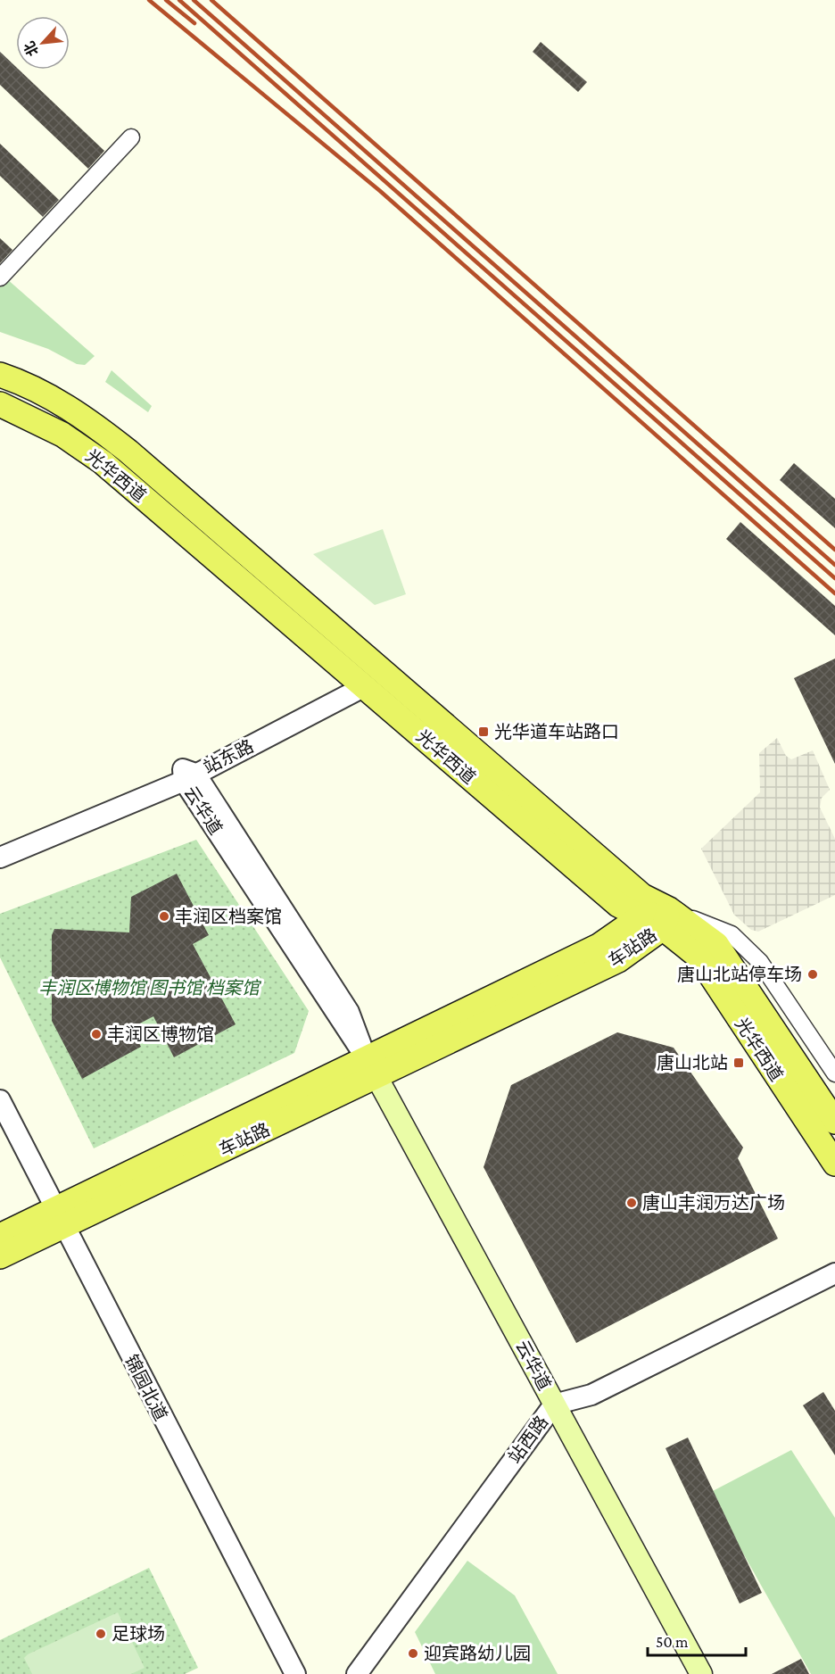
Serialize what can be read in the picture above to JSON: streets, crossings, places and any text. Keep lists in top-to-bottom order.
{
  "streets": {
    "main road": ["光华西道", "云华道", "车站路"],
    "street": ["站东路", "锦园北道", "站西路"]
  },
  "crossings": [
    ["光华西道", "站东路"],
    ["光华西道", "车站路"],
    ["站东路", "云华道"],
    ["云华道", "车站路"],
    ["云华道", "站西路"],
    ["车站路", "锦园北道"]
  ],
  "parks": ["丰润区博物馆 图书馆 档案馆"],
  "places": {
    "transit": ["光华道车站路口", "唐山北站"],
    "other": [
      "丰润区档案馆",
      "唐山北站停车场",
      "丰润区博物馆",
      "唐山丰润万达广场",
      "足球场",
      "迎宾路幼儿园"
    ]
  },
  "scale_bar": "50 m",
  "north": "bottom left"
}
